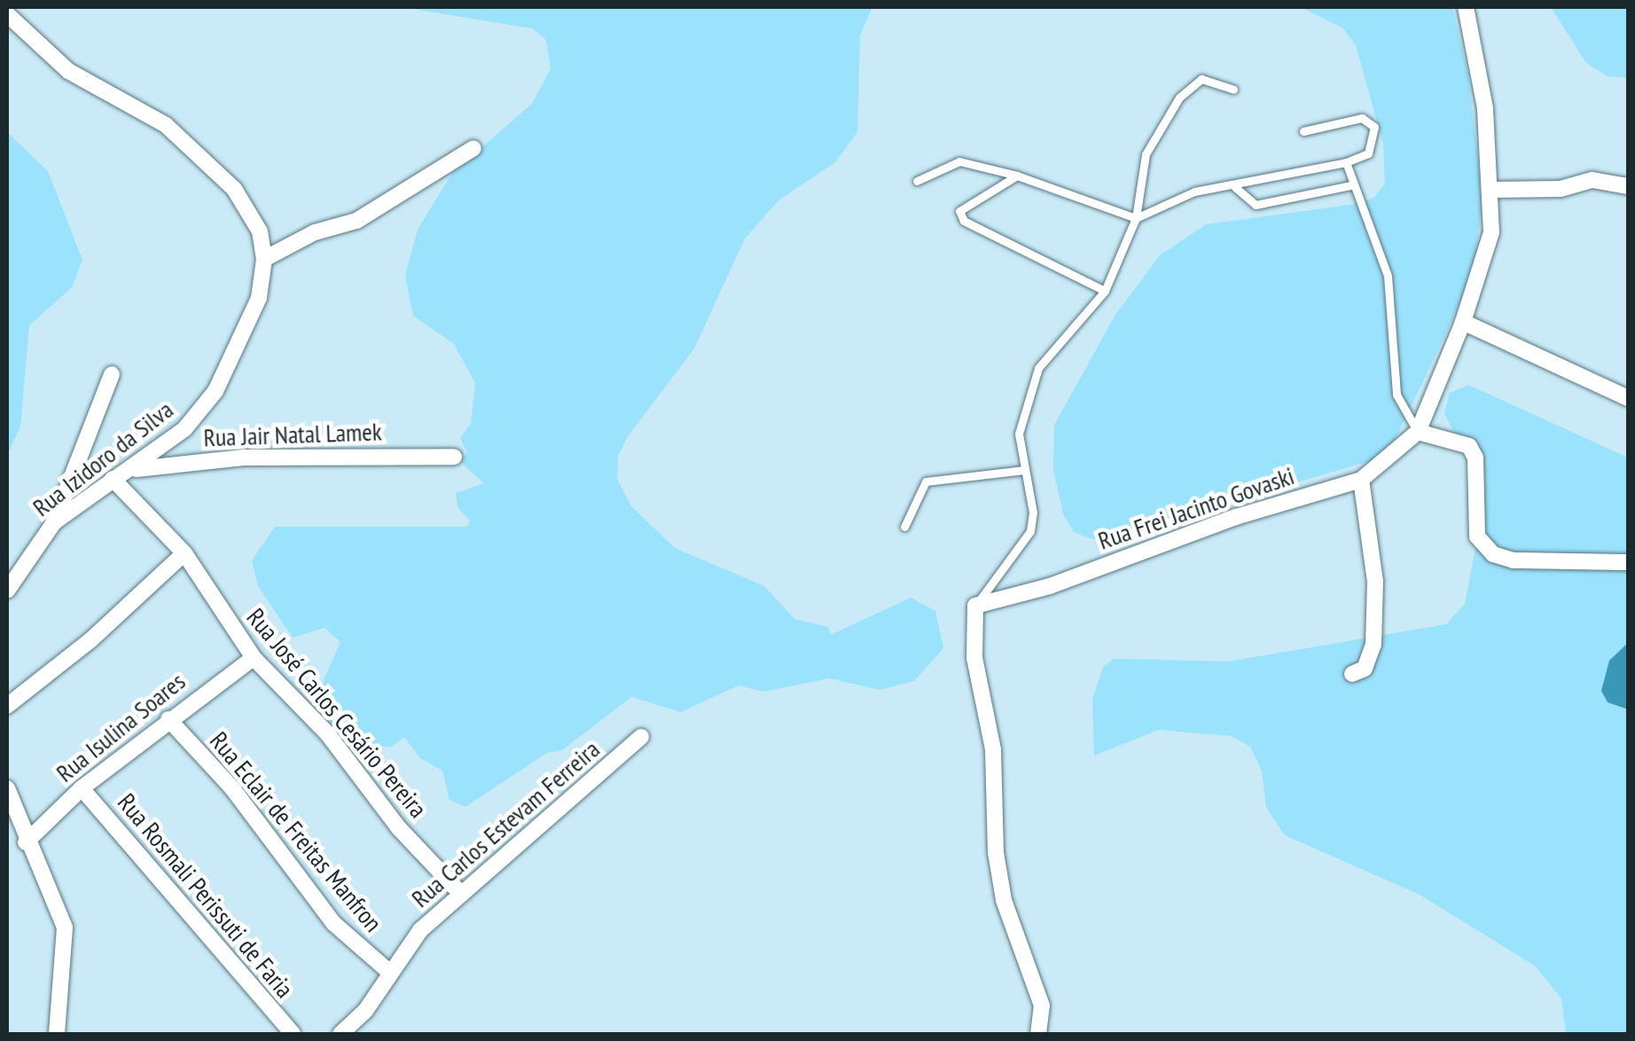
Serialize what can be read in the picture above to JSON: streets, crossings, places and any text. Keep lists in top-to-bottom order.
{
  "streets": {
    "street": [
      "Rua Jair Natal Lamek",
      "Rua Izidoro da Silva",
      "Rua Frei Jacinto Govaski",
      "Rua José Carlos Cesário Pereira",
      "Rua Isulina Soares",
      "Rua Carlos Estevam Ferreira",
      "Rua Eclair de Freitas Manfron",
      "Rua Rosmali Perissuti de Faria"
    ]
  },
  "crossings": [
    ["Rua Jair Natal Lamek", "Rua Izidoro da Silva"],
    ["Rua Izidoro da Silva", "Rua José Carlos Cesário Pereira"],
    ["Rua José Carlos Cesário Pereira", "Rua Isulina Soares"],
    ["Rua José Carlos Cesário Pereira", "Rua Carlos Estevam Ferreira"],
    ["Rua Isulina Soares", "Rua Eclair de Freitas Manfron"],
    ["Rua Isulina Soares", "Rua Rosmali Perissuti de Faria"],
    ["Rua Carlos Estevam Ferreira", "Rua Eclair de Freitas Manfron"]
  ]
}
